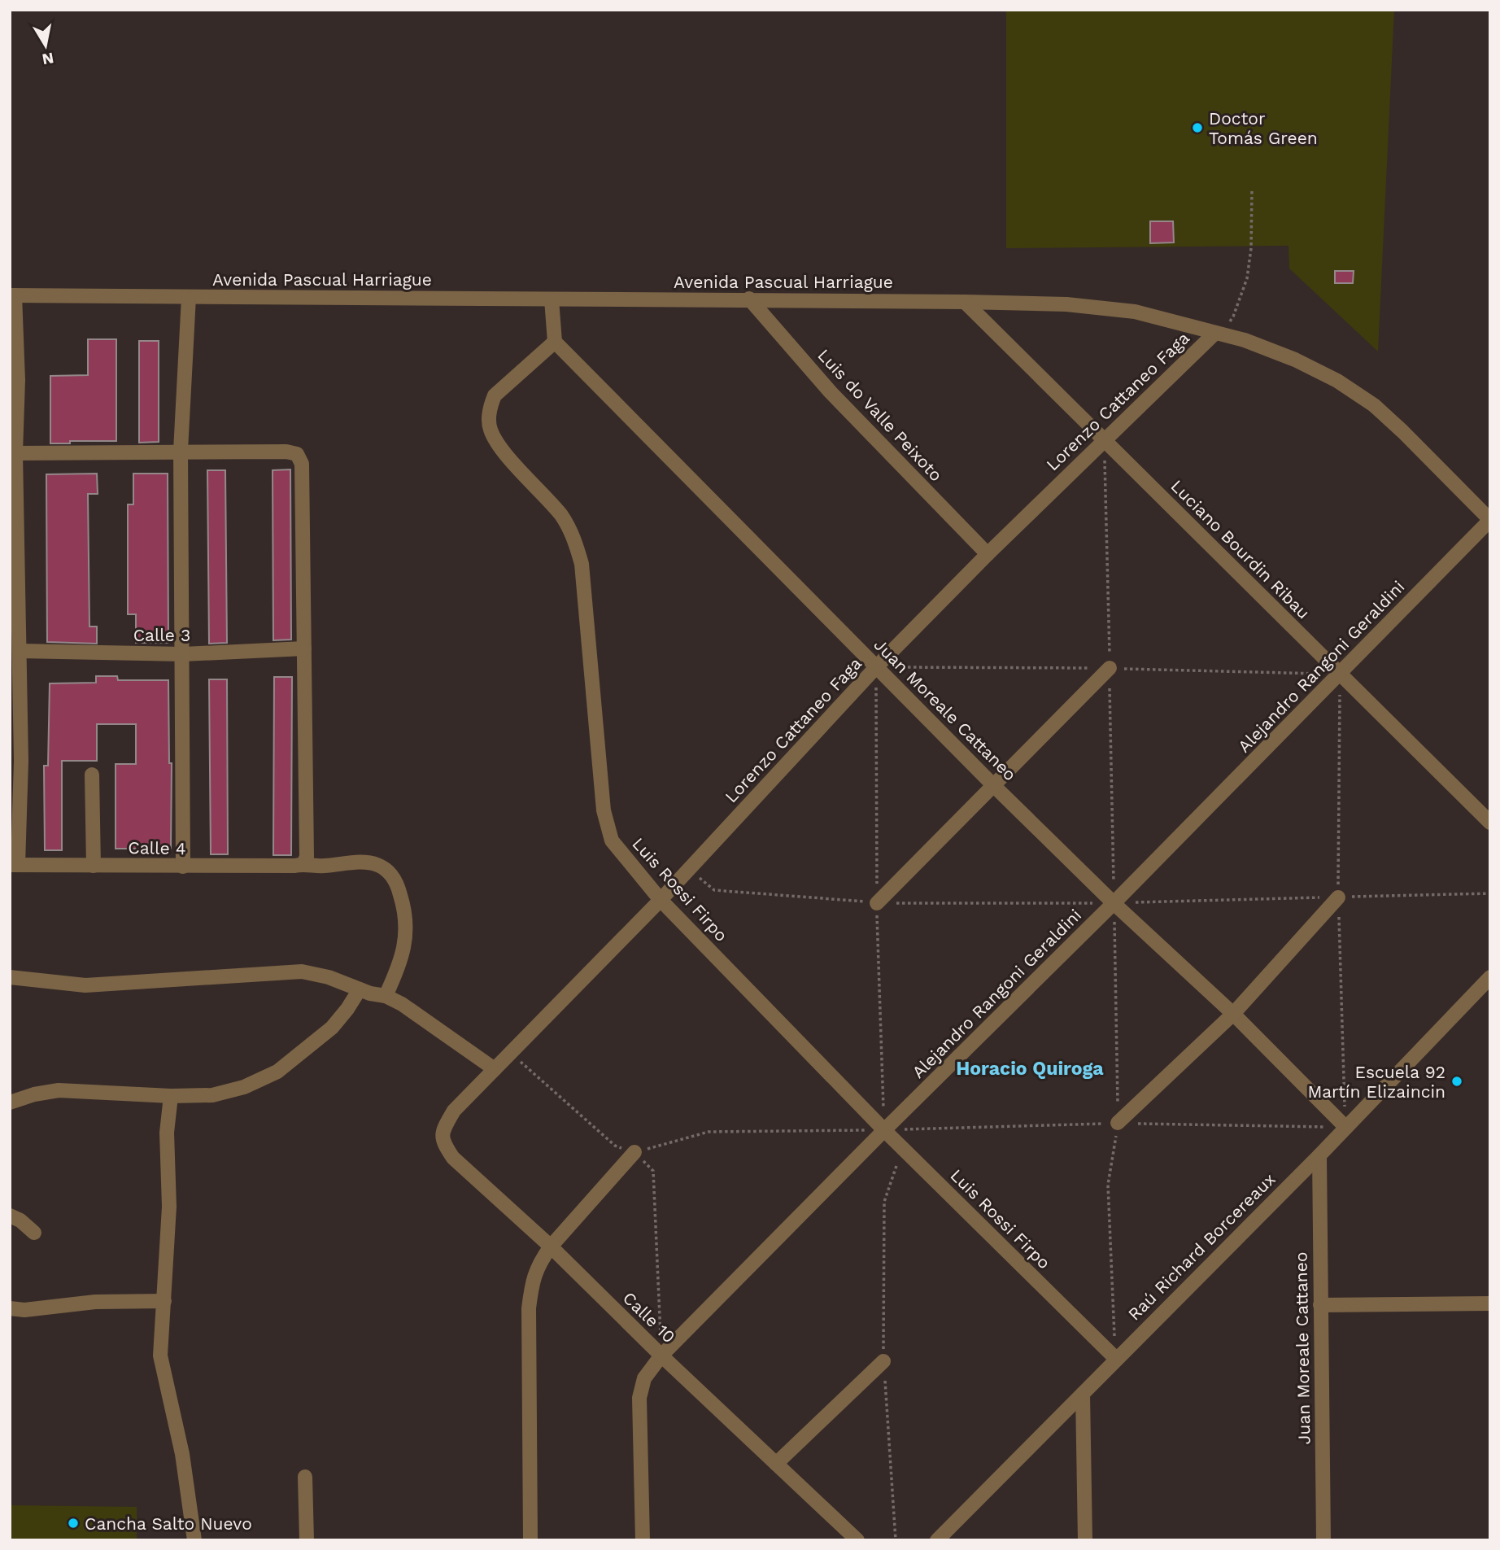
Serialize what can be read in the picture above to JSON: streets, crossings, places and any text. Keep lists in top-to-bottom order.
{
  "streets": {
    "street": [
      "Avenida Pascual Harriague",
      "Lorenzo Cattaneo Faga",
      "Luis do Valle Peixoto",
      "Luciano Bourdin Ribau",
      "Calle 3",
      "Alejandro Rangoni Geraldini",
      "Juan Moreale Cattaneo",
      "Calle 4",
      "Luis Rossi Firpo",
      "Raú Richard Borcereaux",
      "Calle 10"
    ]
  },
  "crossings": [
    ["Avenida Pascual Harriague", "Lorenzo Cattaneo Faga"],
    ["Avenida Pascual Harriague", "Luis do Valle Peixoto"],
    ["Avenida Pascual Harriague", "Luciano Bourdin Ribau"],
    ["Avenida Pascual Harriague", "Alejandro Rangoni Geraldini"],
    ["Lorenzo Cattaneo Faga", "Luis do Valle Peixoto"],
    ["Lorenzo Cattaneo Faga", "Luciano Bourdin Ribau"],
    ["Lorenzo Cattaneo Faga", "Juan Moreale Cattaneo"],
    ["Lorenzo Cattaneo Faga", "Luis Rossi Firpo"],
    ["Lorenzo Cattaneo Faga", "Calle 10"],
    ["Luciano Bourdin Ribau", "Alejandro Rangoni Geraldini"],
    ["Alejandro Rangoni Geraldini", "Juan Moreale Cattaneo"],
    ["Alejandro Rangoni Geraldini", "Luis Rossi Firpo"],
    ["Alejandro Rangoni Geraldini", "Calle 10"],
    ["Juan Moreale Cattaneo", "Luis Rossi Firpo"],
    ["Juan Moreale Cattaneo", "Raú Richard Borcereaux"],
    ["Luis Rossi Firpo", "Raú Richard Borcereaux"]
  ],
  "districts": ["Horacio Quiroga"],
  "places": ["Doctor Tomás Green", "Escuela 92 Martín Elizaincin", "Cancha Salto Nuevo"],
  "north": "bottom"
}
